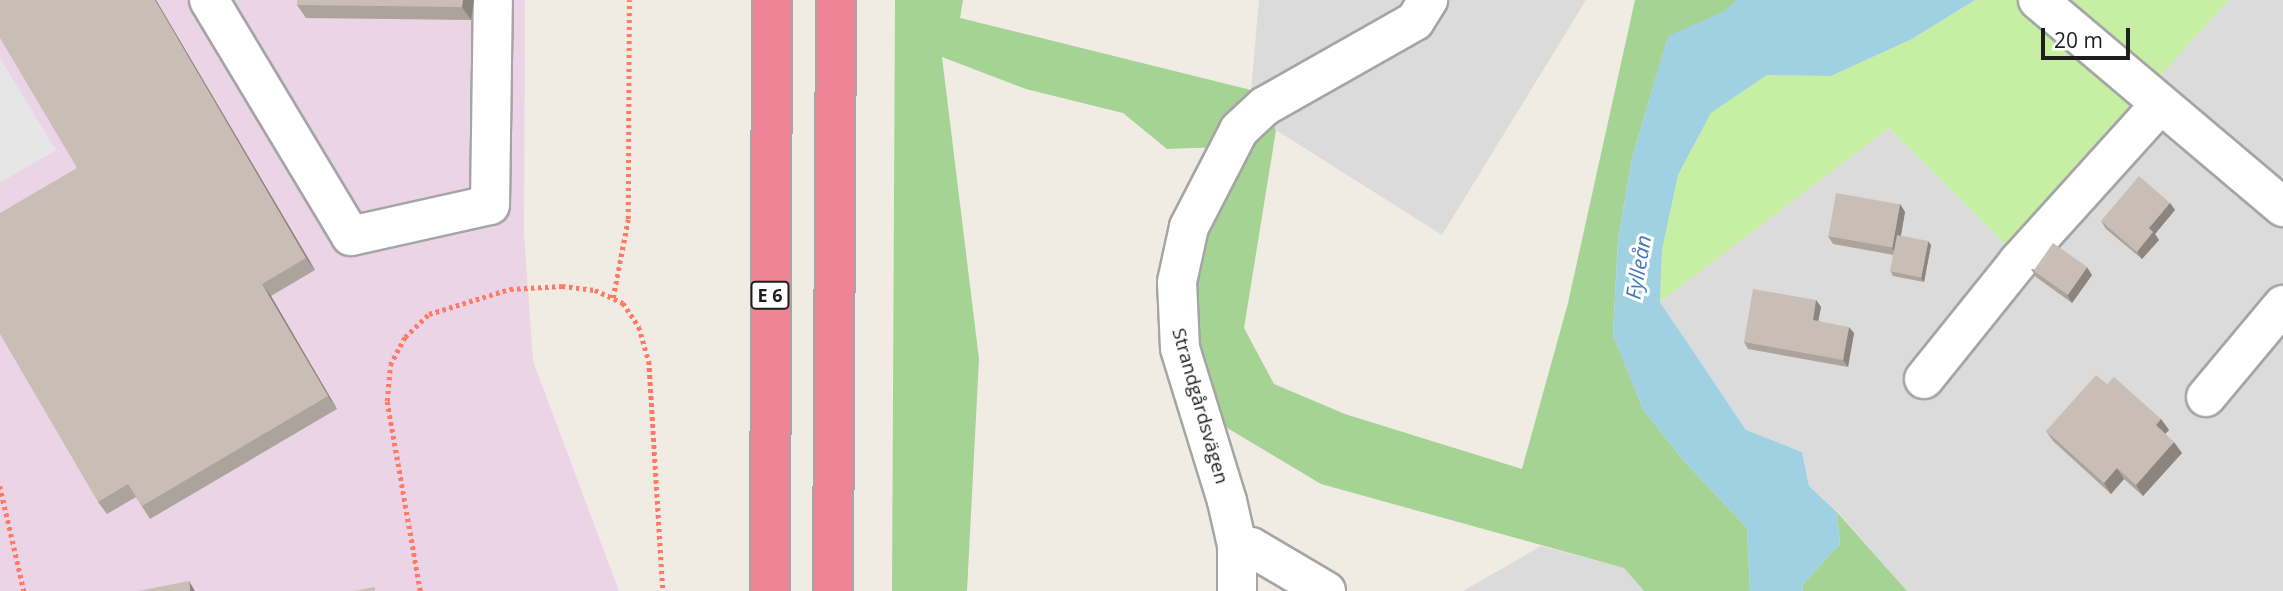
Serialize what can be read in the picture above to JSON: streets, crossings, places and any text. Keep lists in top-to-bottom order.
{
  "streets": {
    "highway": ["E 6"],
    "street": ["Strandgårdsvägen"]
  },
  "water": ["Fylleån"],
  "scale_bar": "20 m"
}
